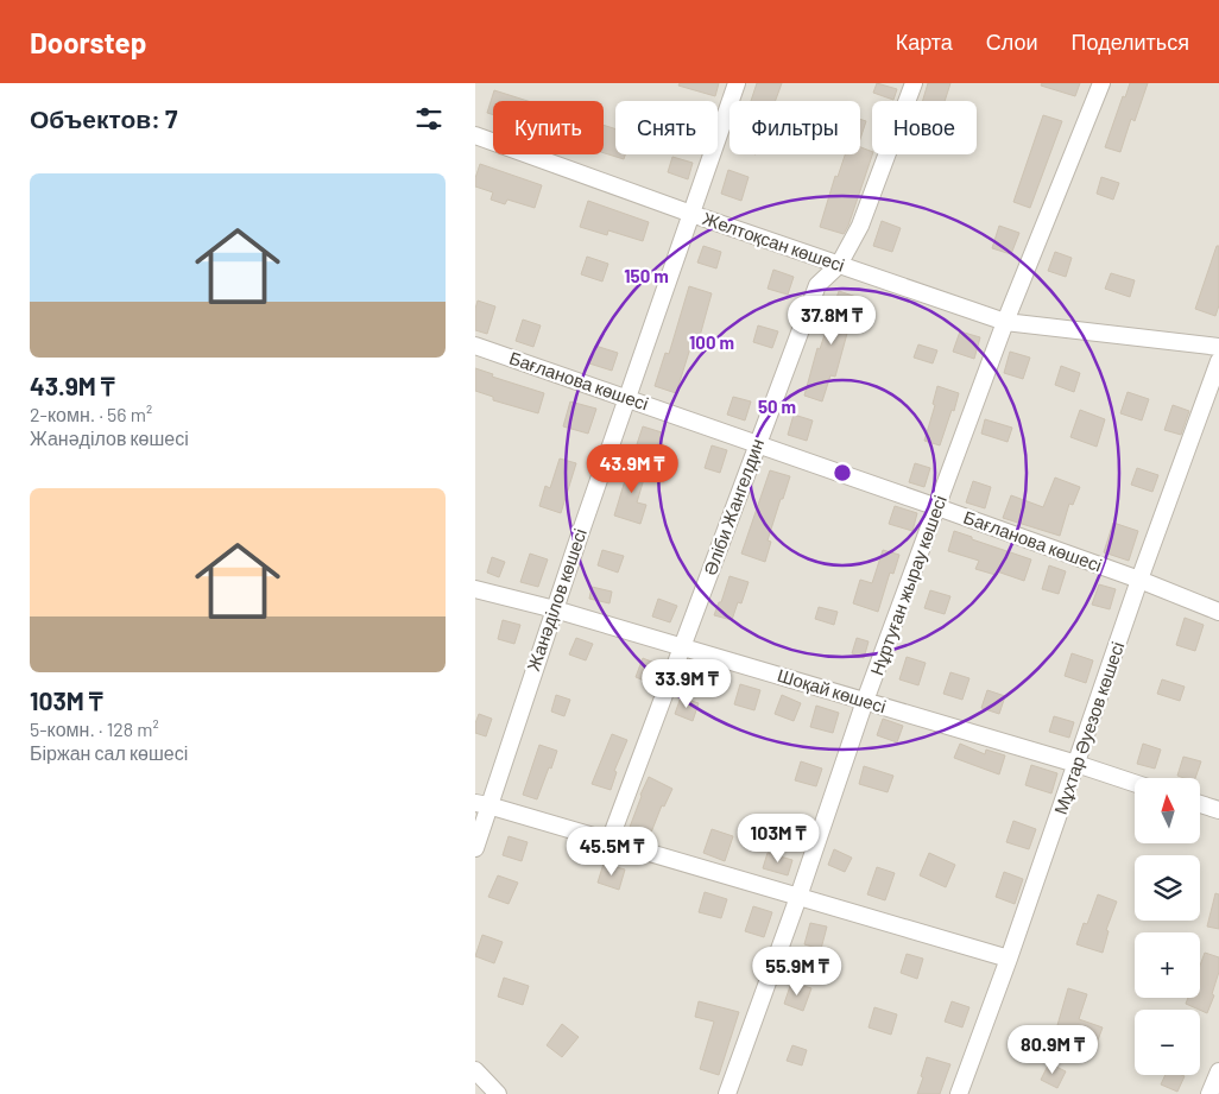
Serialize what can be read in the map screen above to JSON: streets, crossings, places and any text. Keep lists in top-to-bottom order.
{
  "streets": {
    "street": [
      "Желтоқсан көшесі",
      "Бағланова көшесі",
      "Әліби Жангелдин",
      "Нұртуған жырау көшесі",
      "Жанәділов көшесі",
      "Шоқай көшесі",
      "Мұхтар Әуезов көшесі"
    ]
  },
  "crossings": [
    ["Желтоқсан көшесі", "Әліби Жангелдин"],
    ["Желтоқсан көшесі", "Нұртуған жырау көшесі"],
    ["Желтоқсан көшесі", "Жанәділов көшесі"],
    ["Бағланова көшесі", "Әліби Жангелдин"],
    ["Бағланова көшесі", "Нұртуған жырау көшесі"],
    ["Бағланова көшесі", "Жанәділов көшесі"],
    ["Бағланова көшесі", "Мұхтар Әуезов көшесі"],
    ["Әліби Жангелдин", "Шоқай көшесі"],
    ["Нұртуған жырау көшесі", "Шоқай көшесі"],
    ["Жанәділов көшесі", "Шоқай көшесі"],
    ["Шоқай көшесі", "Мұхтар Әуезов көшесі"]
  ],
  "north": "top",
  "page": {
    "header": "Doorstep",
    "nav": ["Карта", "Слои", "Поделиться"],
    "heading": "Объектов: 7",
    "chip": [
      "Купить",
      "Снять",
      "Фильтры",
      "Новое"
    ],
    "list": [
      {
        "name": "43.9M ₸",
        "note": "2-комн. · 56 m² · Жанәділов көшесі"
      },
      {
        "name": "103M ₸",
        "note": "5-комн. · 128 m² · Біржан сал көшесі"
      }
    ],
    "price": [
      "37.8M ₸",
      "43.9M ₸",
      "33.9M ₸",
      "103M ₸",
      "45.5M ₸",
      "55.9M ₸",
      "80.9M ₸"
    ],
    "map_buttons": ["+", "−"]
  },
  "rings": ["150 m", "100 m", "50 m"]
}
